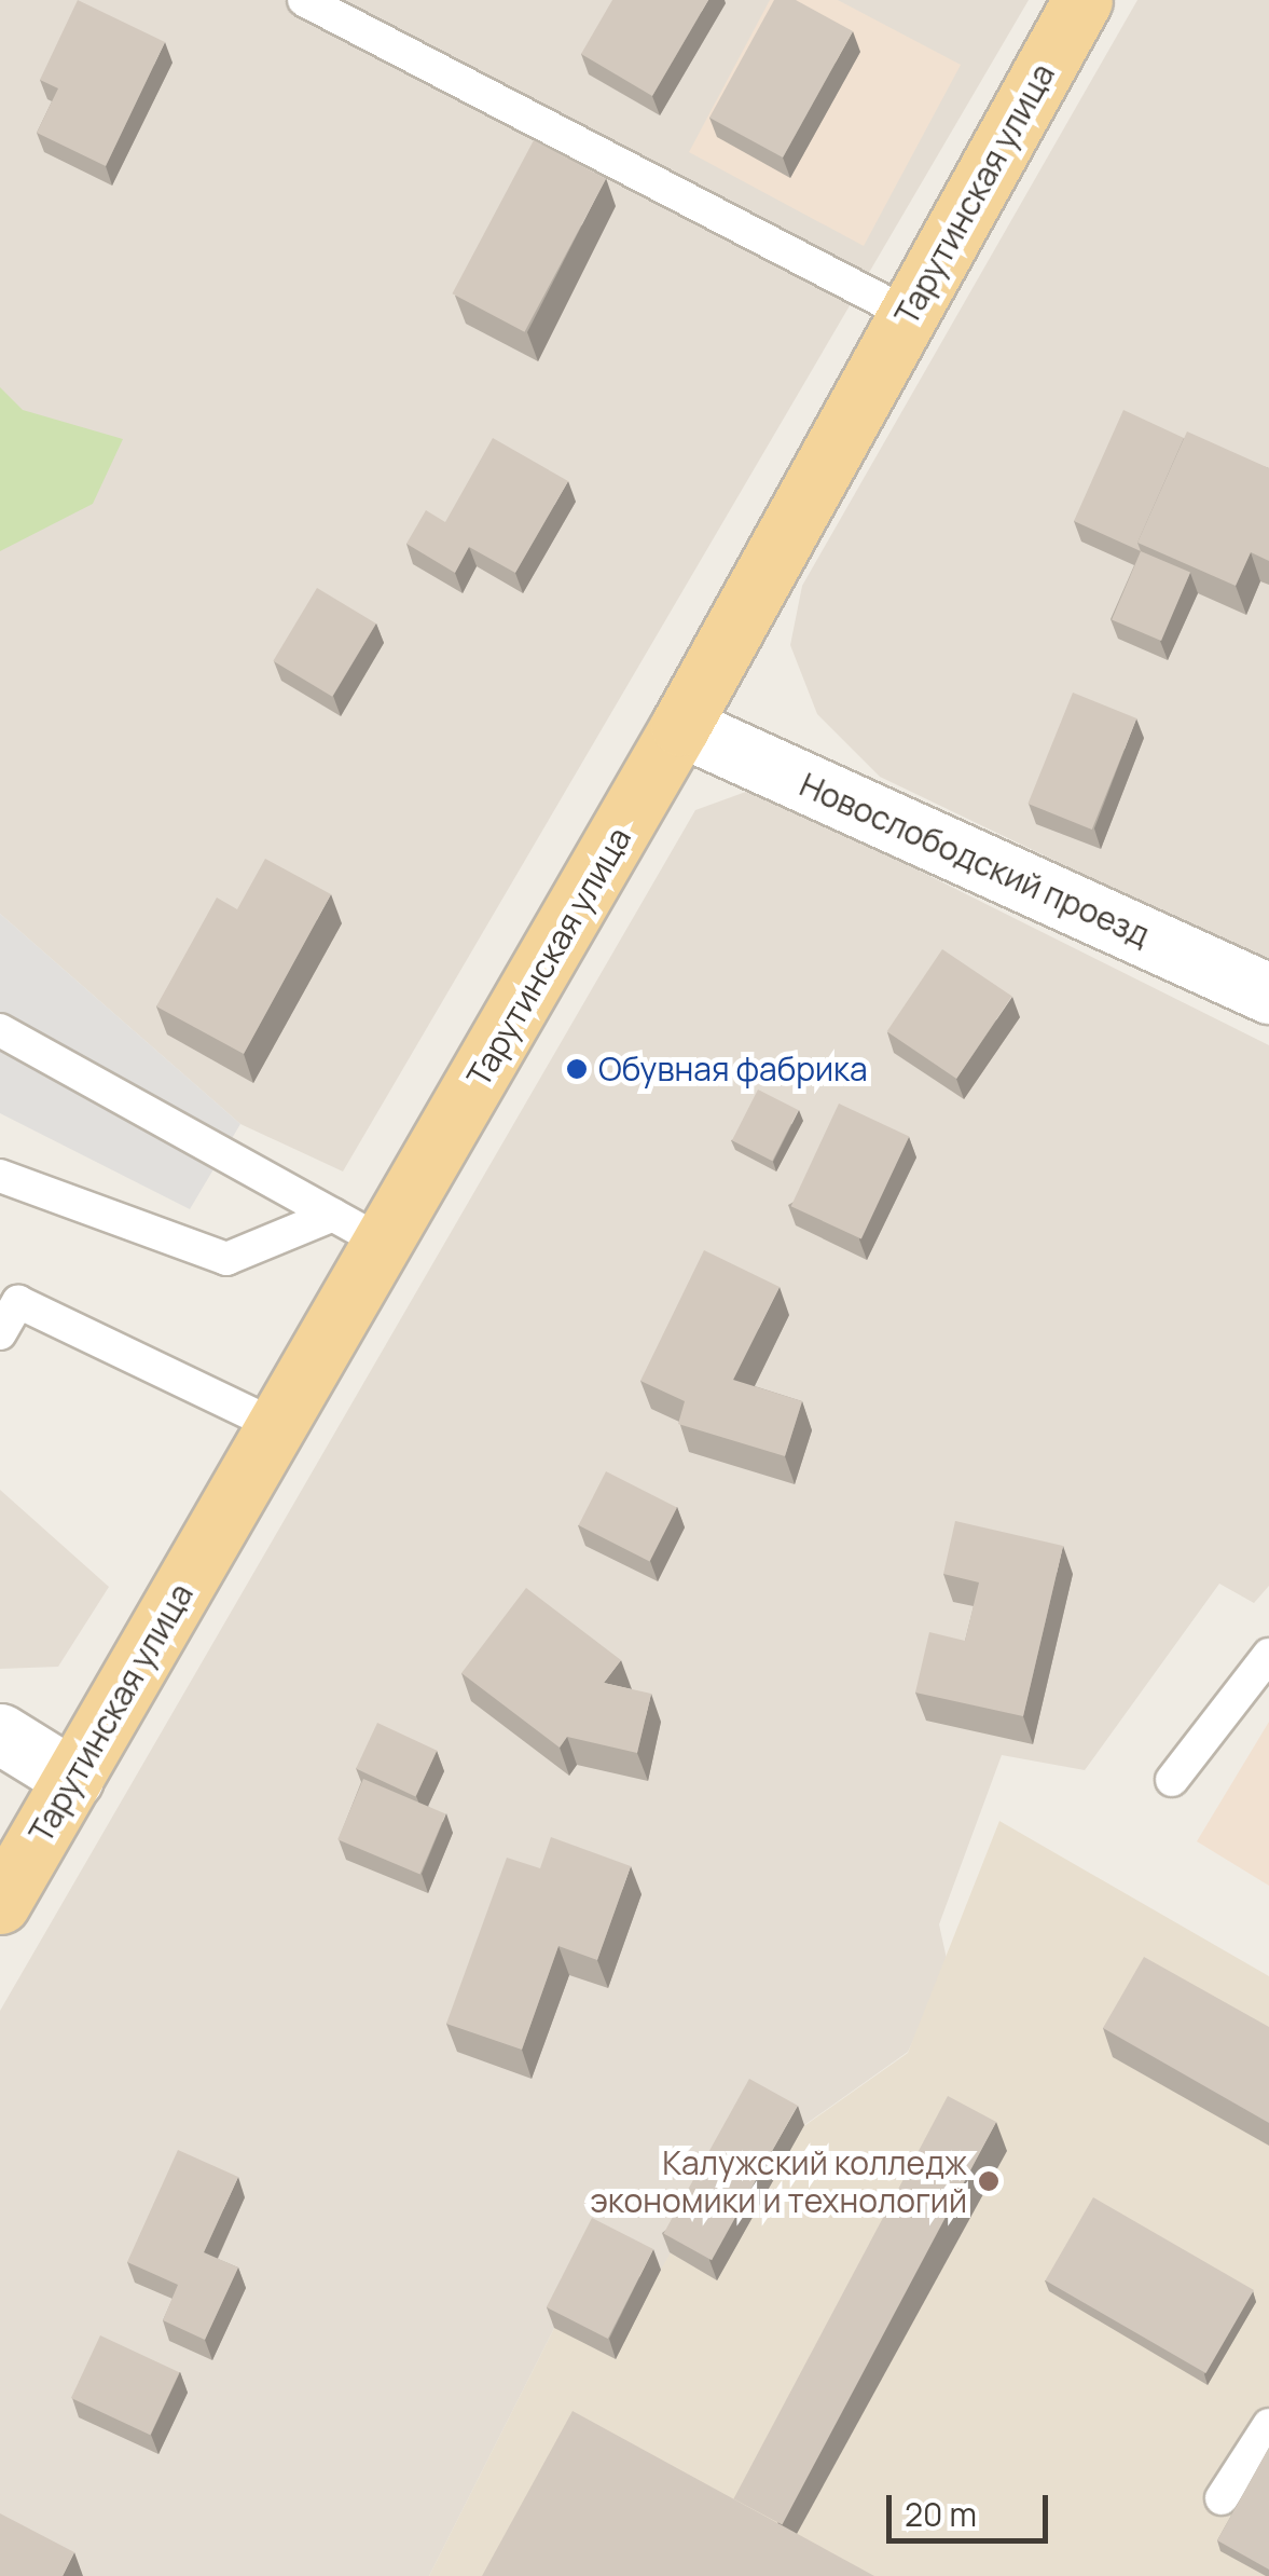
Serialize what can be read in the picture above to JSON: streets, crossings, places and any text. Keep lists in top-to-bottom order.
{
  "streets": {
    "main road": ["Тарутинская улица"],
    "street": ["Новослободский проезд"]
  },
  "crossings": [
    ["Тарутинская улица", "Новослободский проезд"]
  ],
  "places": ["Обувная фабрика", "Калужский колледж экономики и технологий"],
  "scale_bar": "20 m"
}
